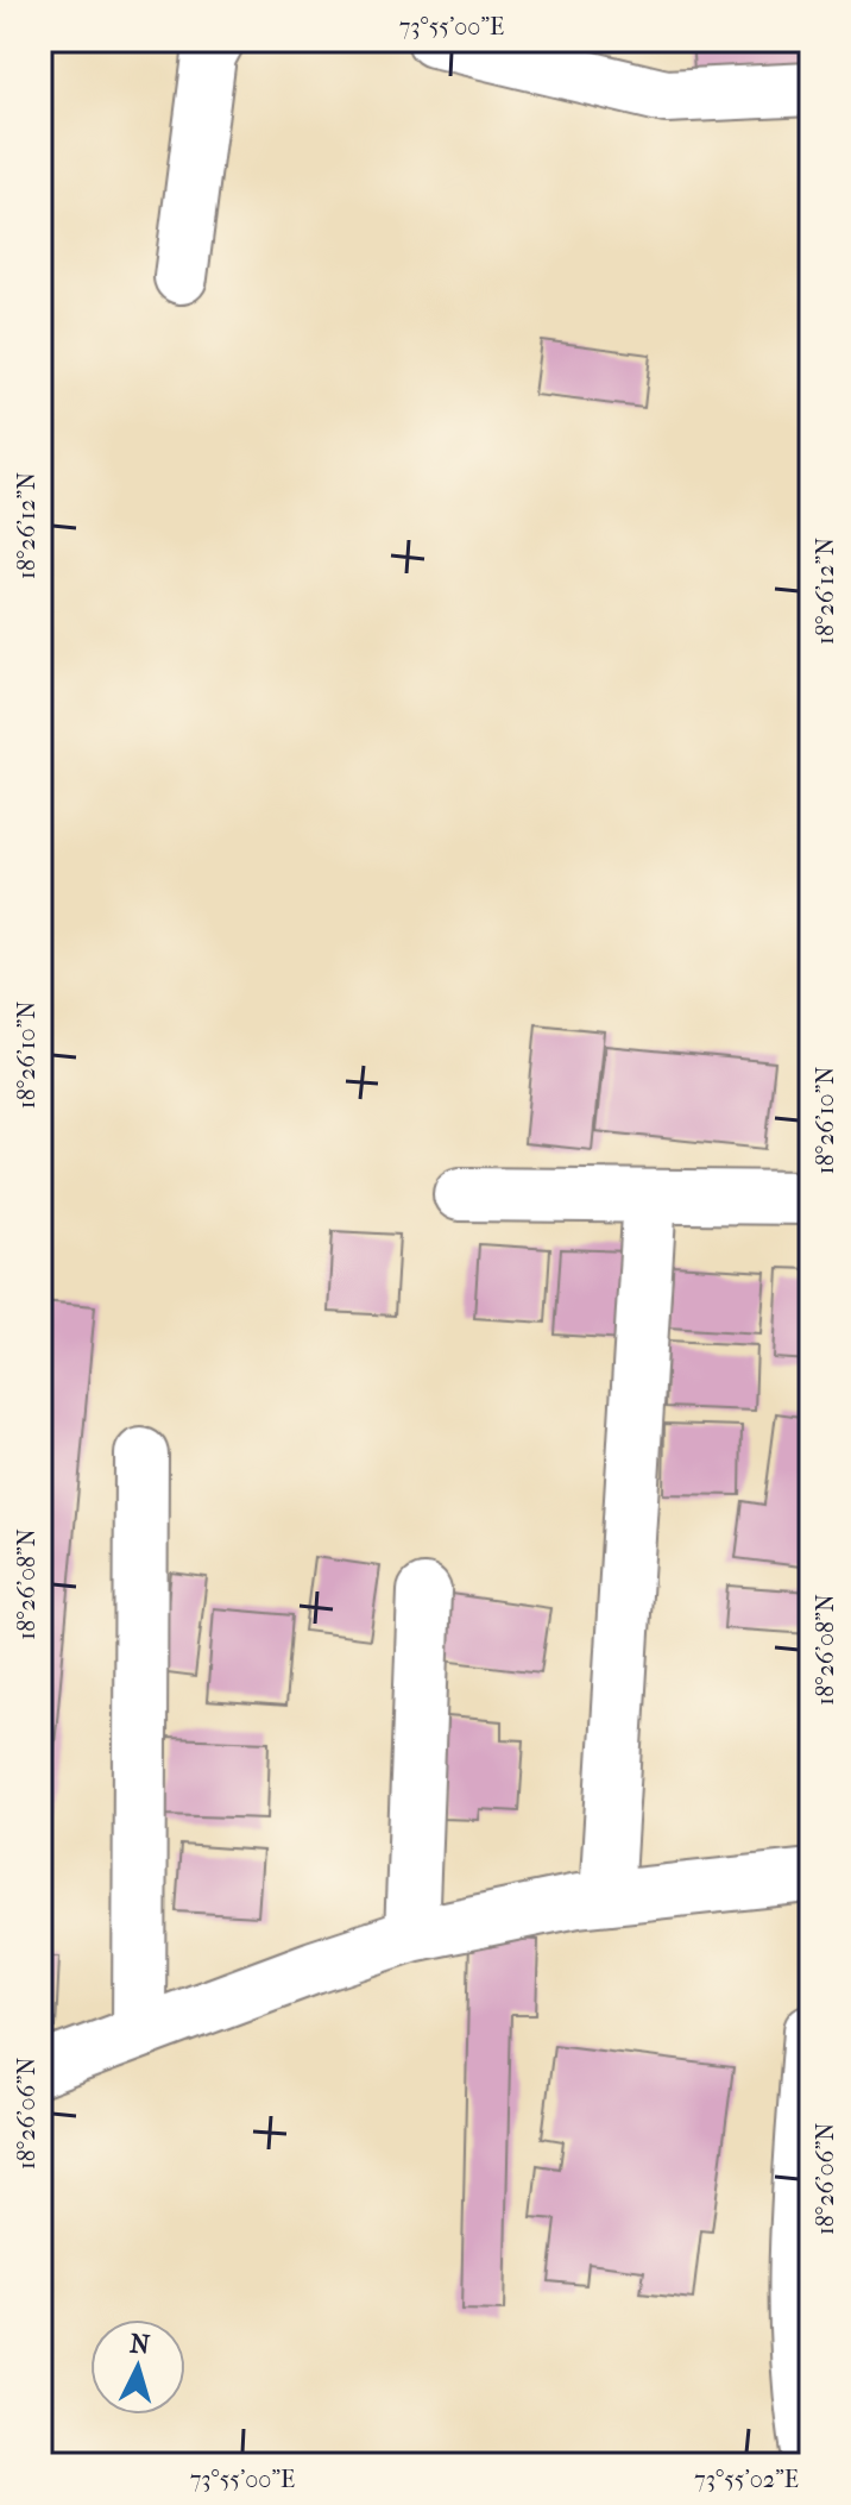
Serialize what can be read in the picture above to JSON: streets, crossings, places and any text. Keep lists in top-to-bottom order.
{
  "north": "top",
  "coordinates": [
    "73°55'00\"E",
    "18°26'12\"N",
    "18°26'10\"N",
    "18°26'08\"N",
    "18°26'06\"N",
    "73°55'02\"E"
  ]
}
